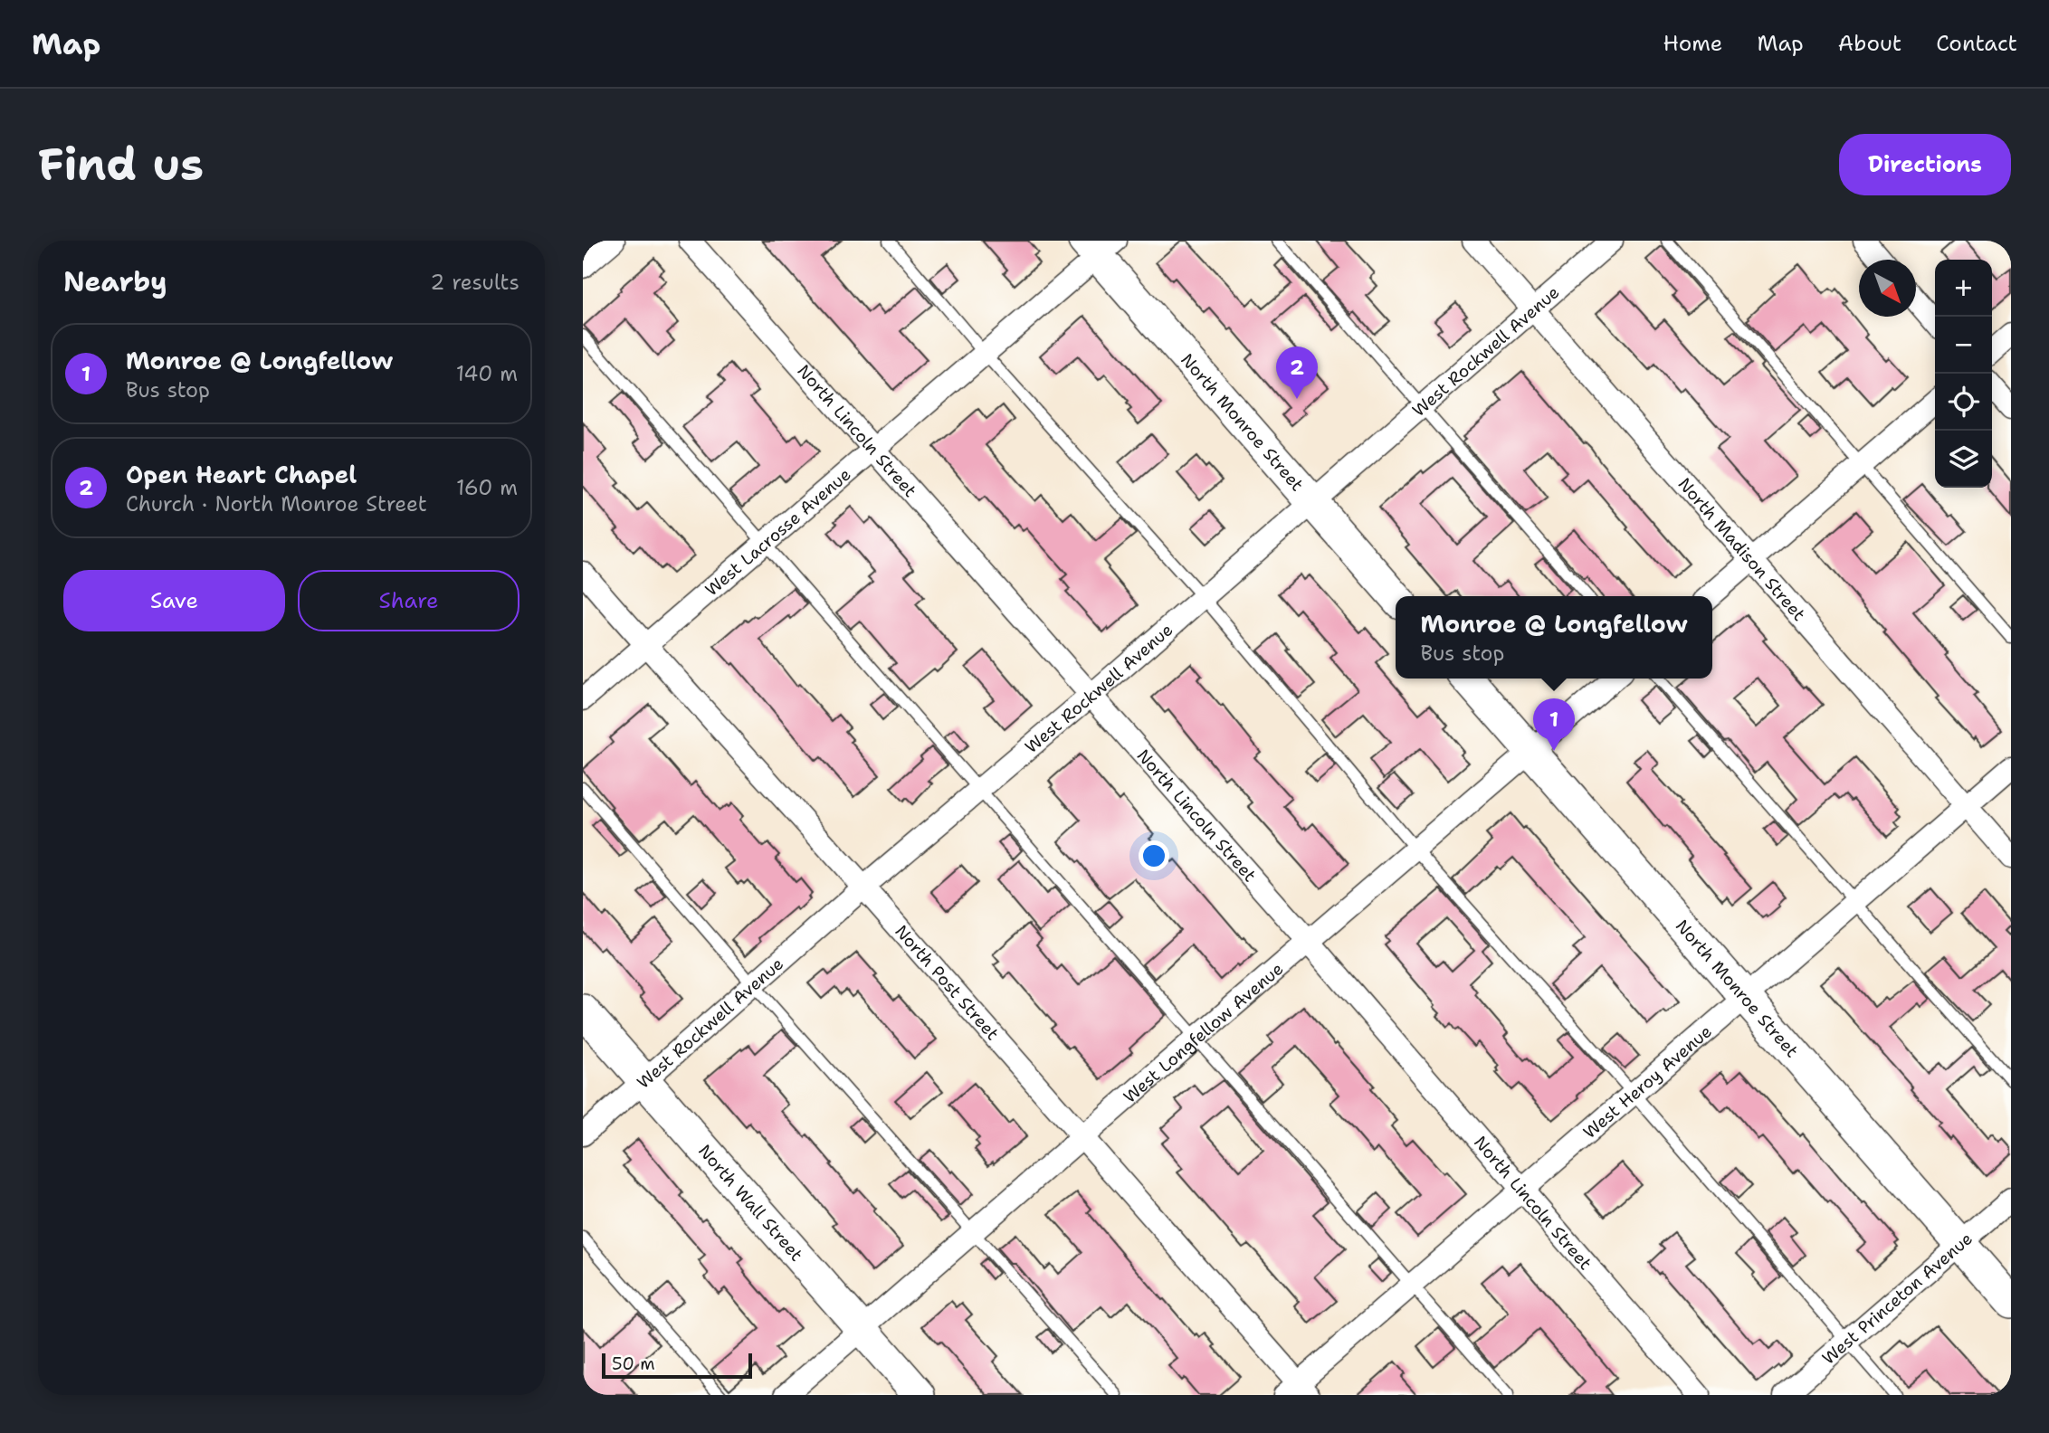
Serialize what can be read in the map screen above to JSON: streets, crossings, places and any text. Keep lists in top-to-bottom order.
{
  "streets": {
    "main road": ["North Monroe Street", "North Wall Street"],
    "street": [
      "West Rockwell Avenue",
      "North Lincoln Street",
      "West Lacrosse Avenue",
      "North Madison Street",
      "North Post Street",
      "West Longfellow Avenue",
      "West Heroy Avenue",
      "West Princeton Avenue"
    ]
  },
  "crossings": [
    ["West Rockwell Avenue", "North Monroe Street"],
    ["West Rockwell Avenue", "North Lincoln Street"],
    ["West Rockwell Avenue", "North Madison Street"],
    ["West Rockwell Avenue", "North Post Street"],
    ["West Rockwell Avenue", "North Wall Street"],
    ["North Monroe Street", "West Lacrosse Avenue"],
    ["North Monroe Street", "West Longfellow Avenue"],
    ["North Monroe Street", "West Heroy Avenue"],
    ["North Monroe Street", "West Princeton Avenue"],
    ["North Lincoln Street", "West Lacrosse Avenue"],
    ["North Lincoln Street", "West Longfellow Avenue"],
    ["North Lincoln Street", "West Heroy Avenue"],
    ["West Lacrosse Avenue", "North Post Street"],
    ["North Madison Street", "West Heroy Avenue"],
    ["North Post Street", "West Longfellow Avenue"],
    ["North Post Street", "West Heroy Avenue"],
    ["West Longfellow Avenue", "North Wall Street"]
  ],
  "scale_bar": "50 m",
  "north": "bottom right",
  "page": {
    "header": "Map",
    "nav": [
      "Home",
      "Map",
      "About",
      "Contact"
    ],
    "buttons": [
      "Directions",
      ["Save", "Share"]
    ],
    "title": "Find us",
    "heading": ["Nearby", "2 results"],
    "map_buttons": ["+", "−"],
    "list": [
      {
        "mark": "1",
        "name": "Monroe @ Longfellow",
        "note": "Bus stop",
        "value": "140 m"
      },
      {
        "mark": "2",
        "name": "Open Heart Chapel",
        "note": "Church · North Monroe Street",
        "value": "160 m"
      }
    ],
    "pins": ["2", "1"],
    "popup": ["Monroe @ Longfellow", "Bus stop"],
    "scale": "50 m"
  }
}
